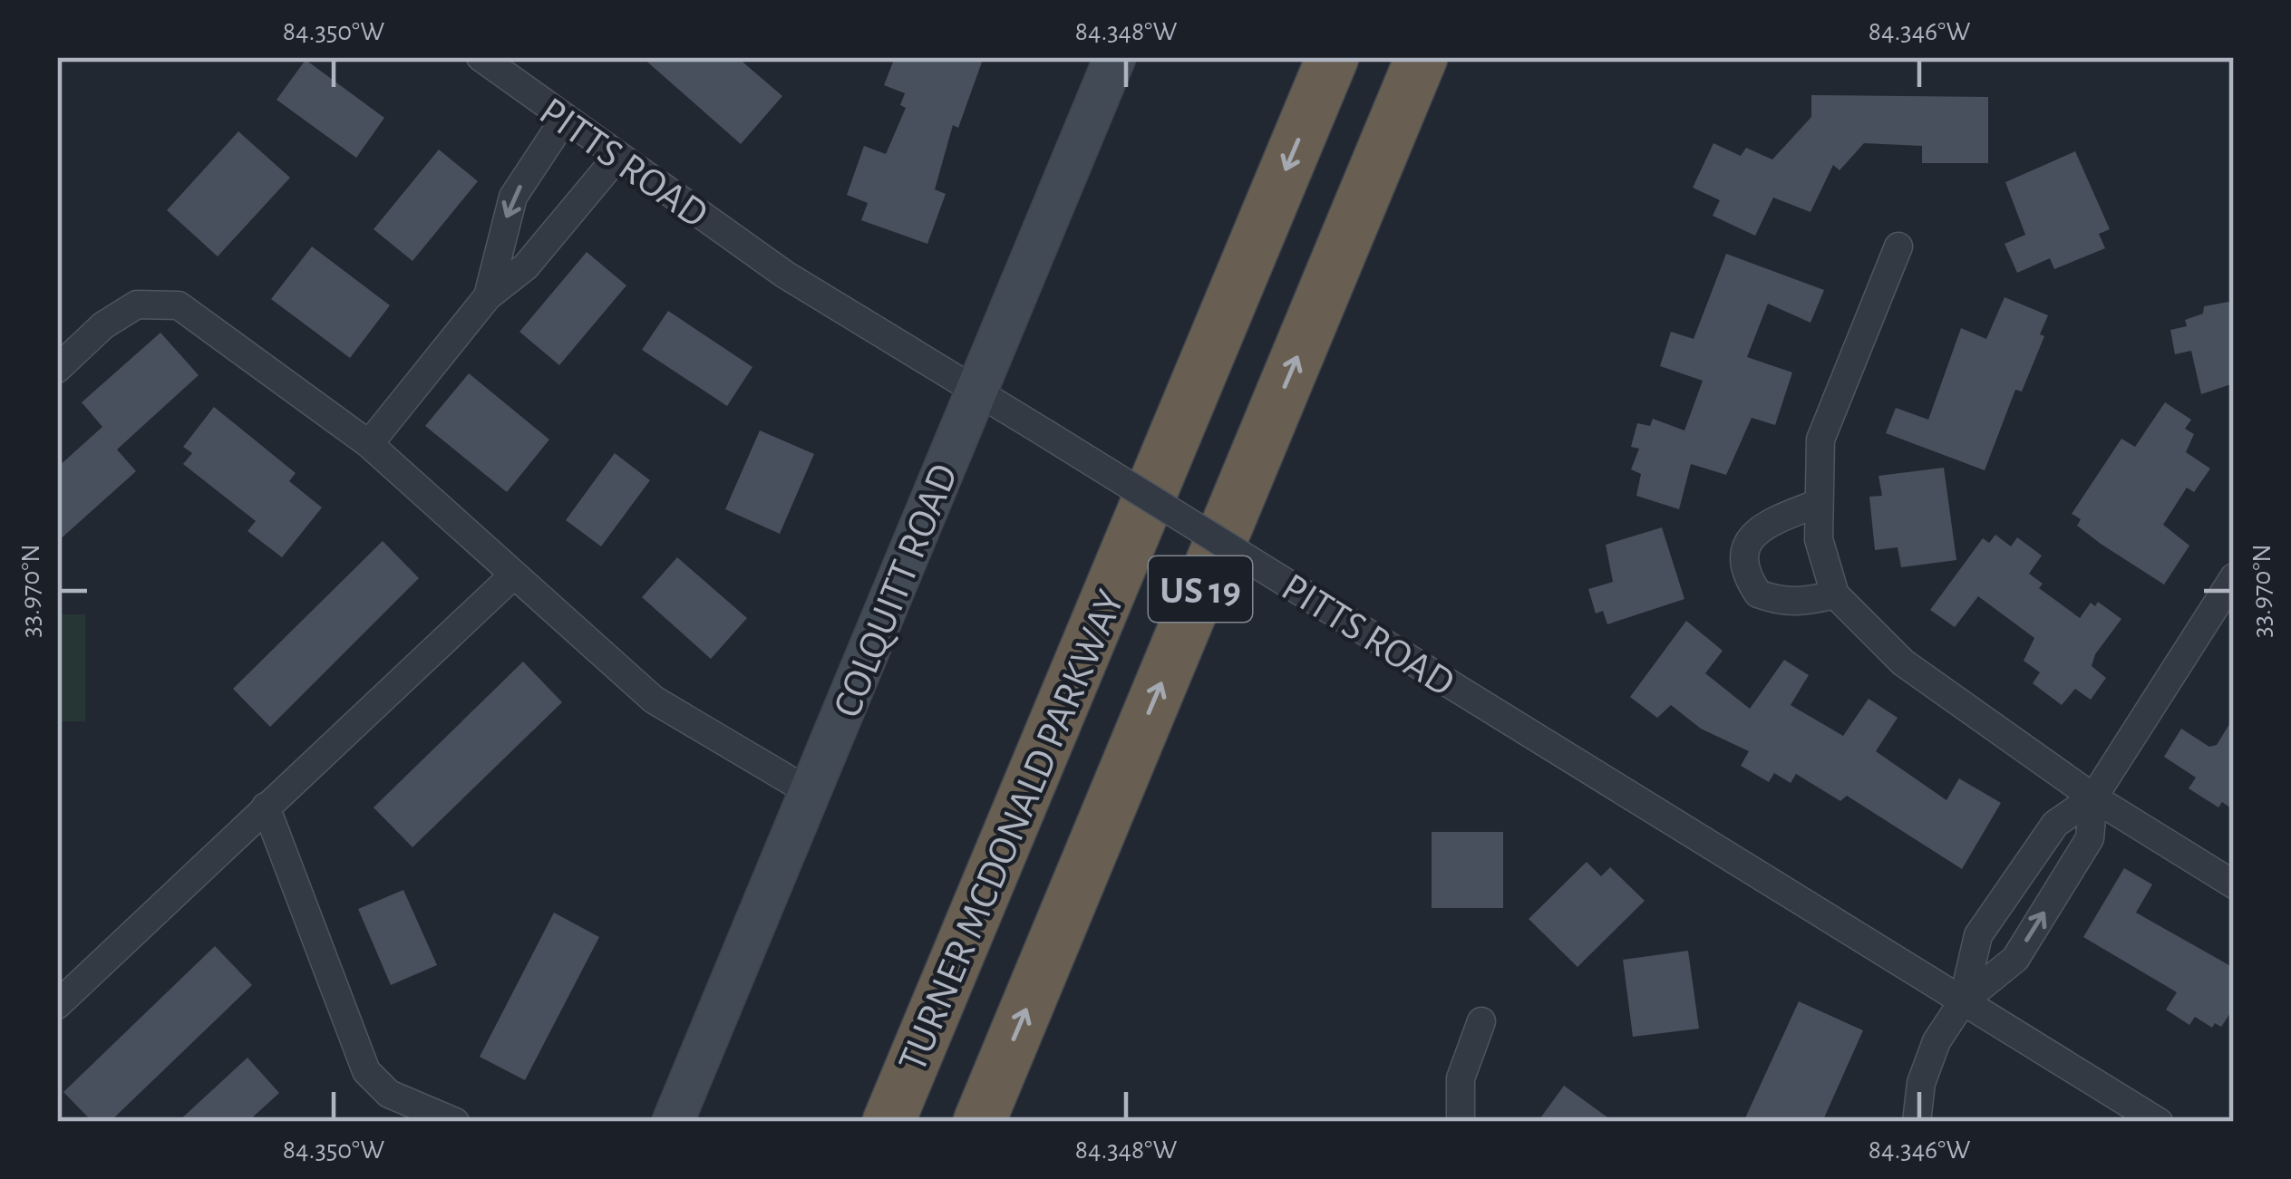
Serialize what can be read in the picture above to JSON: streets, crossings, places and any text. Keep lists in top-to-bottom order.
{
  "streets": {
    "highway": ["US 19", "TURNER MCDONALD PARKWAY"],
    "street": ["PITTS ROAD", "COLQUITT ROAD"]
  },
  "crossings": [
    ["PITTS ROAD", "COLQUITT ROAD"]
  ],
  "coordinates": [
    "84.350°W",
    "84.348°W",
    "84.346°W",
    "33.970°N"
  ]
}
